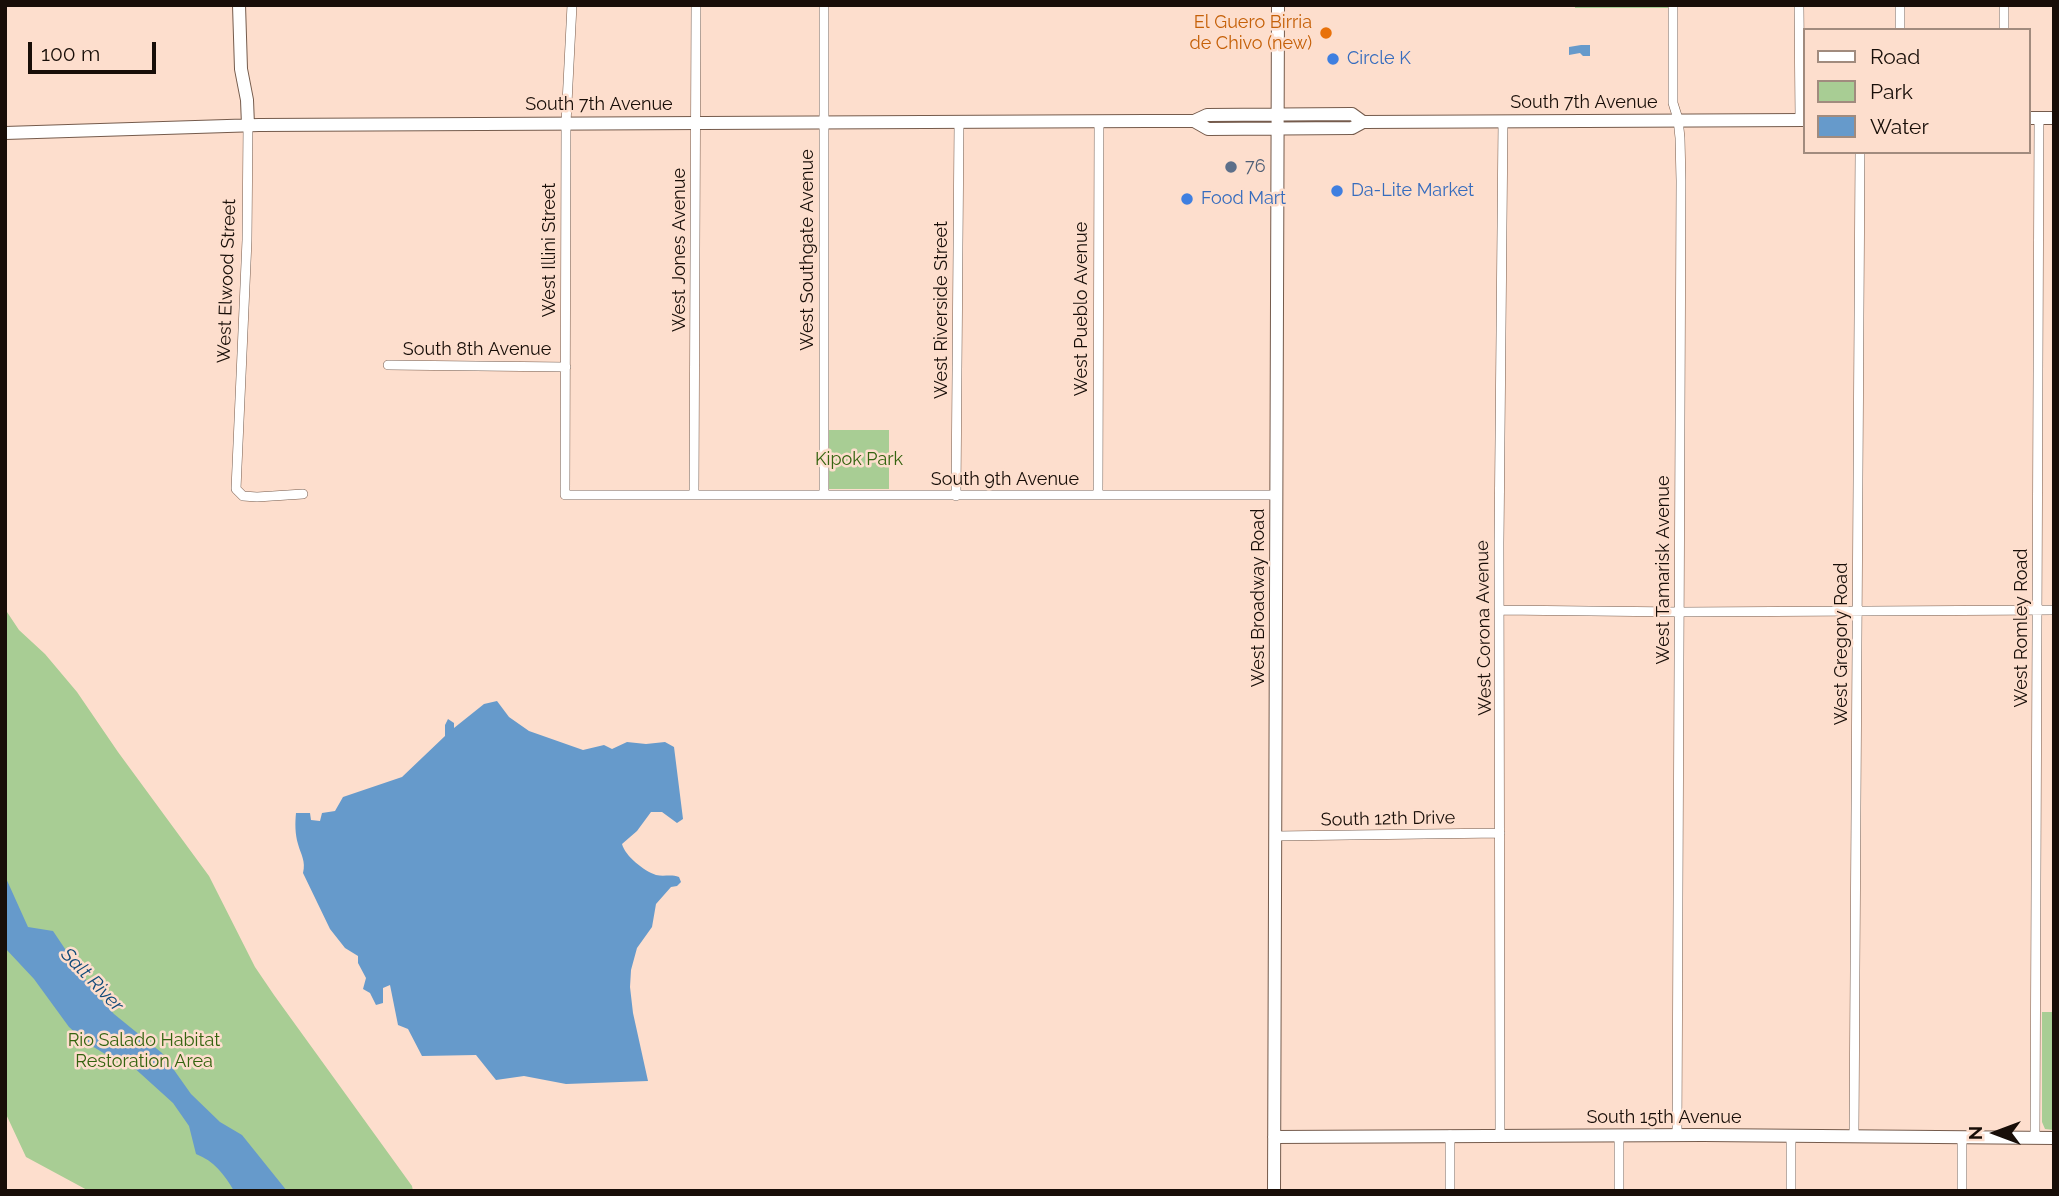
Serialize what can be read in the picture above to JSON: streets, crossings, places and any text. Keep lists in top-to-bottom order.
{
  "streets": {
    "main road": [
      "South 7th Avenue",
      "West Elwood Street",
      "West Broadway Road",
      "South 15th Avenue"
    ],
    "street": [
      "West Illini Street",
      "West Jones Avenue",
      "West Southgate Avenue",
      "West Pueblo Avenue",
      "West Riverside Street",
      "South 8th Avenue",
      "South 9th Avenue",
      "West Tamarisk Avenue",
      "West Corona Avenue",
      "West Romley Road",
      "West Gregory Road",
      "South 12th Drive"
    ]
  },
  "crossings": [
    ["South 7th Avenue", "West Illini Street"],
    ["South 7th Avenue", "West Jones Avenue"],
    ["South 7th Avenue", "West Southgate Avenue"],
    ["South 7th Avenue", "West Elwood Street"],
    ["South 7th Avenue", "West Pueblo Avenue"],
    ["South 7th Avenue", "West Riverside Street"],
    ["South 7th Avenue", "West Tamarisk Avenue"],
    ["South 7th Avenue", "West Broadway Road"],
    ["South 7th Avenue", "West Corona Avenue"],
    ["West Illini Street", "South 8th Avenue"],
    ["West Illini Street", "South 9th Avenue"],
    ["West Jones Avenue", "South 9th Avenue"],
    ["West Southgate Avenue", "South 9th Avenue"],
    ["West Pueblo Avenue", "South 9th Avenue"],
    ["West Riverside Street", "South 9th Avenue"],
    ["South 9th Avenue", "West Broadway Road"],
    ["West Tamarisk Avenue", "South 15th Avenue"],
    ["West Broadway Road", "South 12th Drive"],
    ["West Broadway Road", "South 15th Avenue"],
    ["West Corona Avenue", "South 12th Drive"],
    ["West Corona Avenue", "South 15th Avenue"],
    ["West Romley Road", "South 15th Avenue"],
    ["West Gregory Road", "South 15th Avenue"]
  ],
  "water": ["Salt River"],
  "parks": ["Kipok Park", "Rio Salado Habitat Restoration Area"],
  "places": [
    "El Guero Birria de Chivo (new)",
    "Circle K",
    "76",
    "Da-Lite Market",
    "Food Mart"
  ],
  "legend": ["Road", "Park", "Water"],
  "scale_bar": "100 m",
  "north": "left"
}
